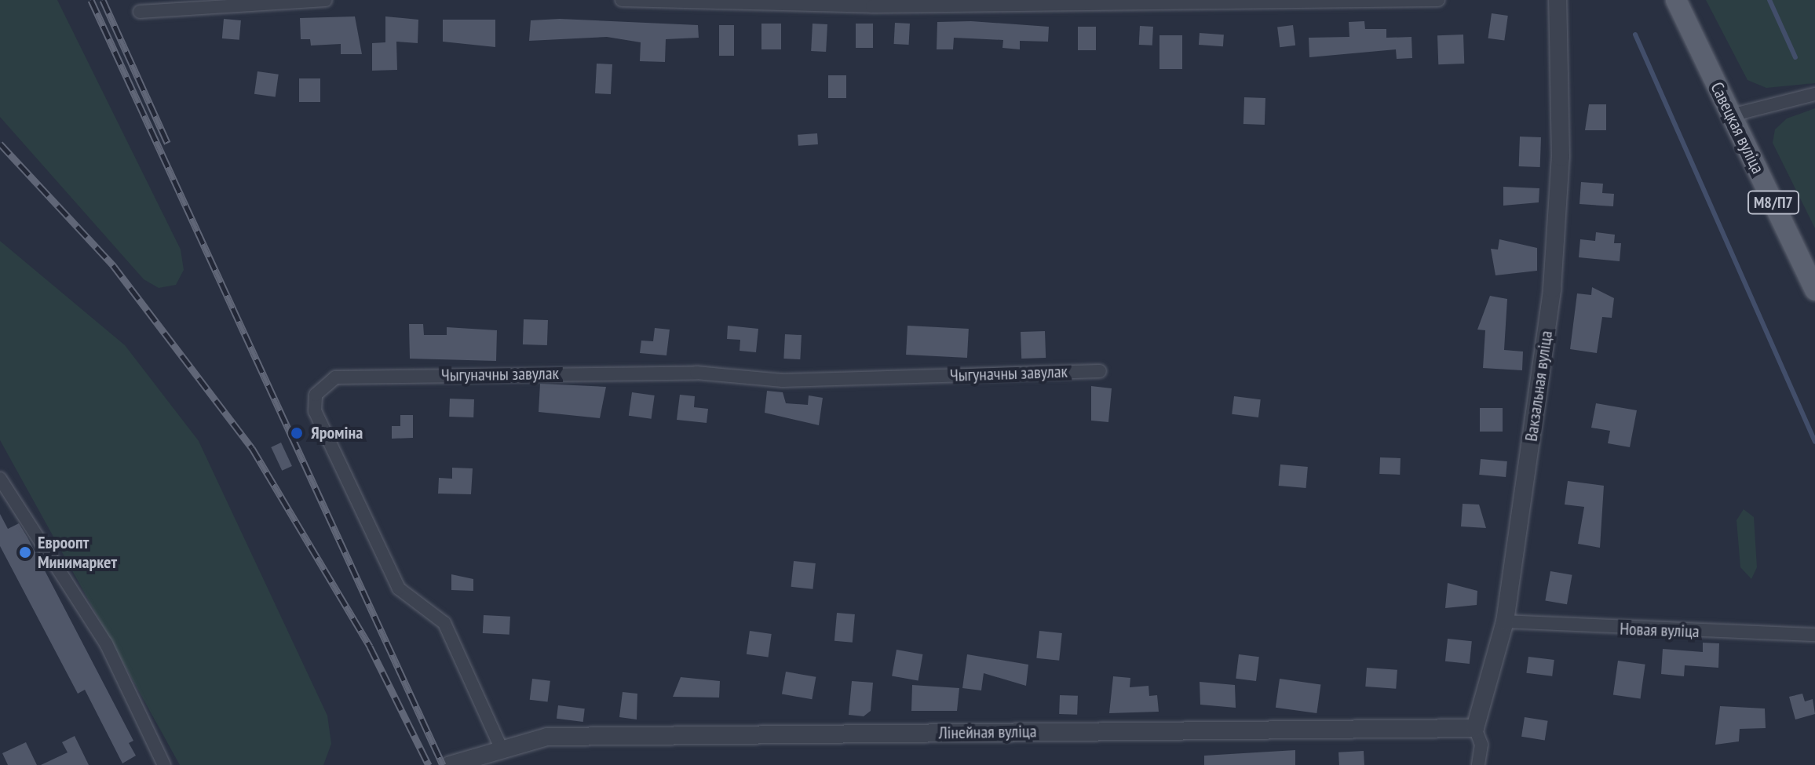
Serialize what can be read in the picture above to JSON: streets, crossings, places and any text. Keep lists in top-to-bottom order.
{
  "streets": {
    "main road": ["Савецкая вуліца", "М8/П7"],
    "street": [
      "Чыгуначны завулак",
      "Вакзальная вуліца",
      "Новая вуліца",
      "Лінейная вуліца"
    ]
  },
  "crossings": [
    ["Чыгуначны завулак", "Лінейная вуліца"],
    ["Вакзальная вуліца", "Новая вуліца"],
    ["Вакзальная вуліца", "Лінейная вуліца"]
  ],
  "places": ["Яроміна", "Евроопт Минимаркет"]
}
